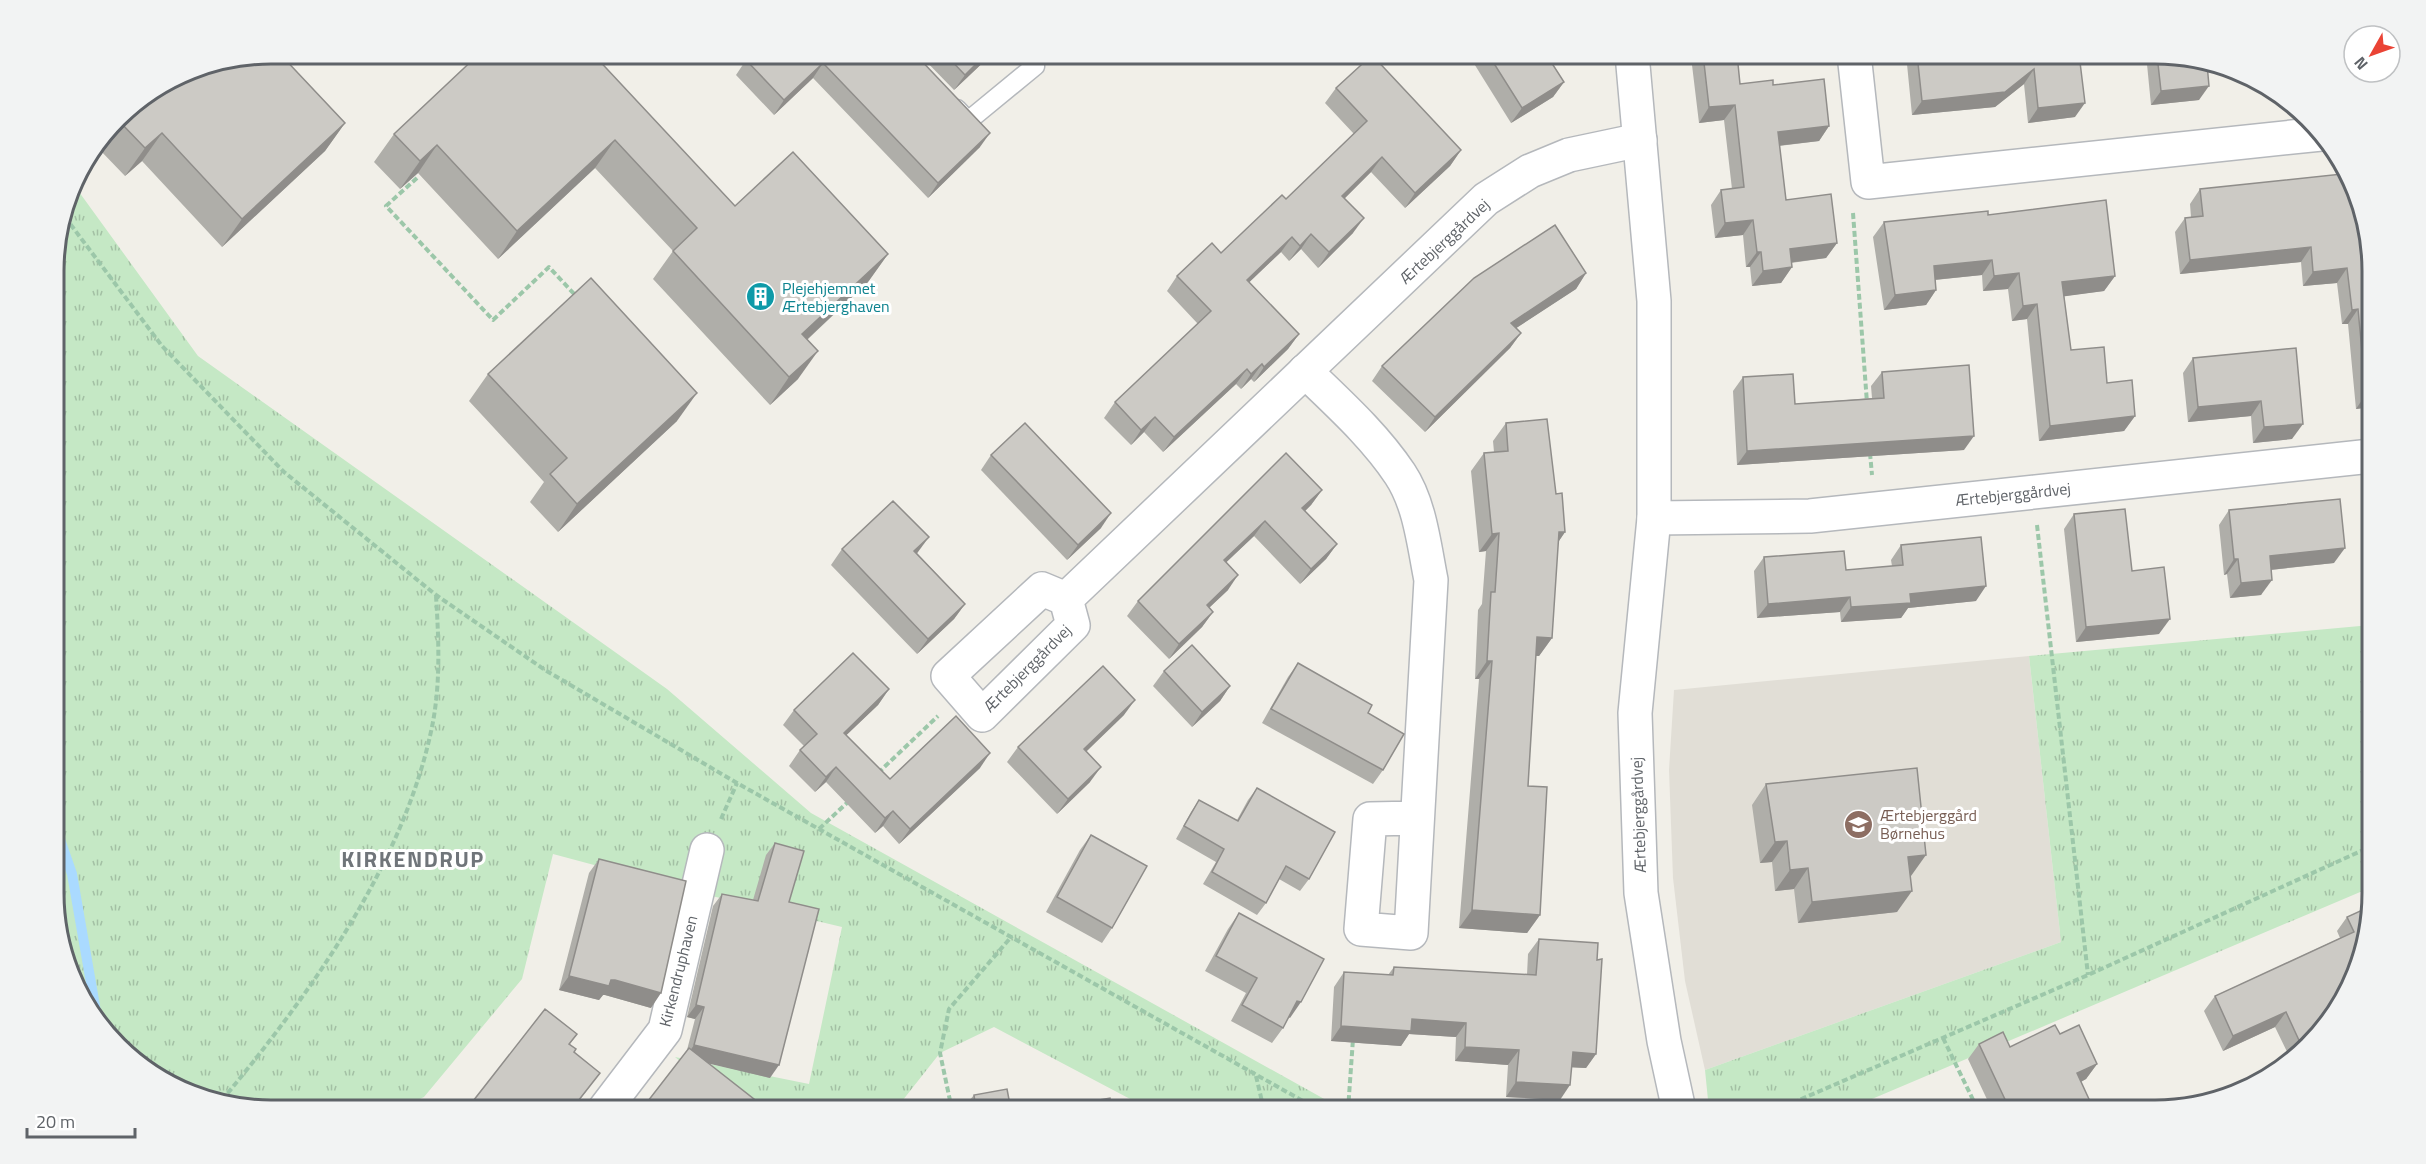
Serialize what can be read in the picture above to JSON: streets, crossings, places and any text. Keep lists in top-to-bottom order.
{
  "streets": {
    "street": ["Ærtebjerggårdvej", "Kirkendruphaven"]
  },
  "districts": ["KIRKENDRUP"],
  "places": {
    "building": ["Plejehjemmet Ærtebjerghaven"],
    "school or university": ["Ærtebjerggård Børnehus"]
  },
  "scale_bar": "20 m",
  "north": "bottom left"
}
